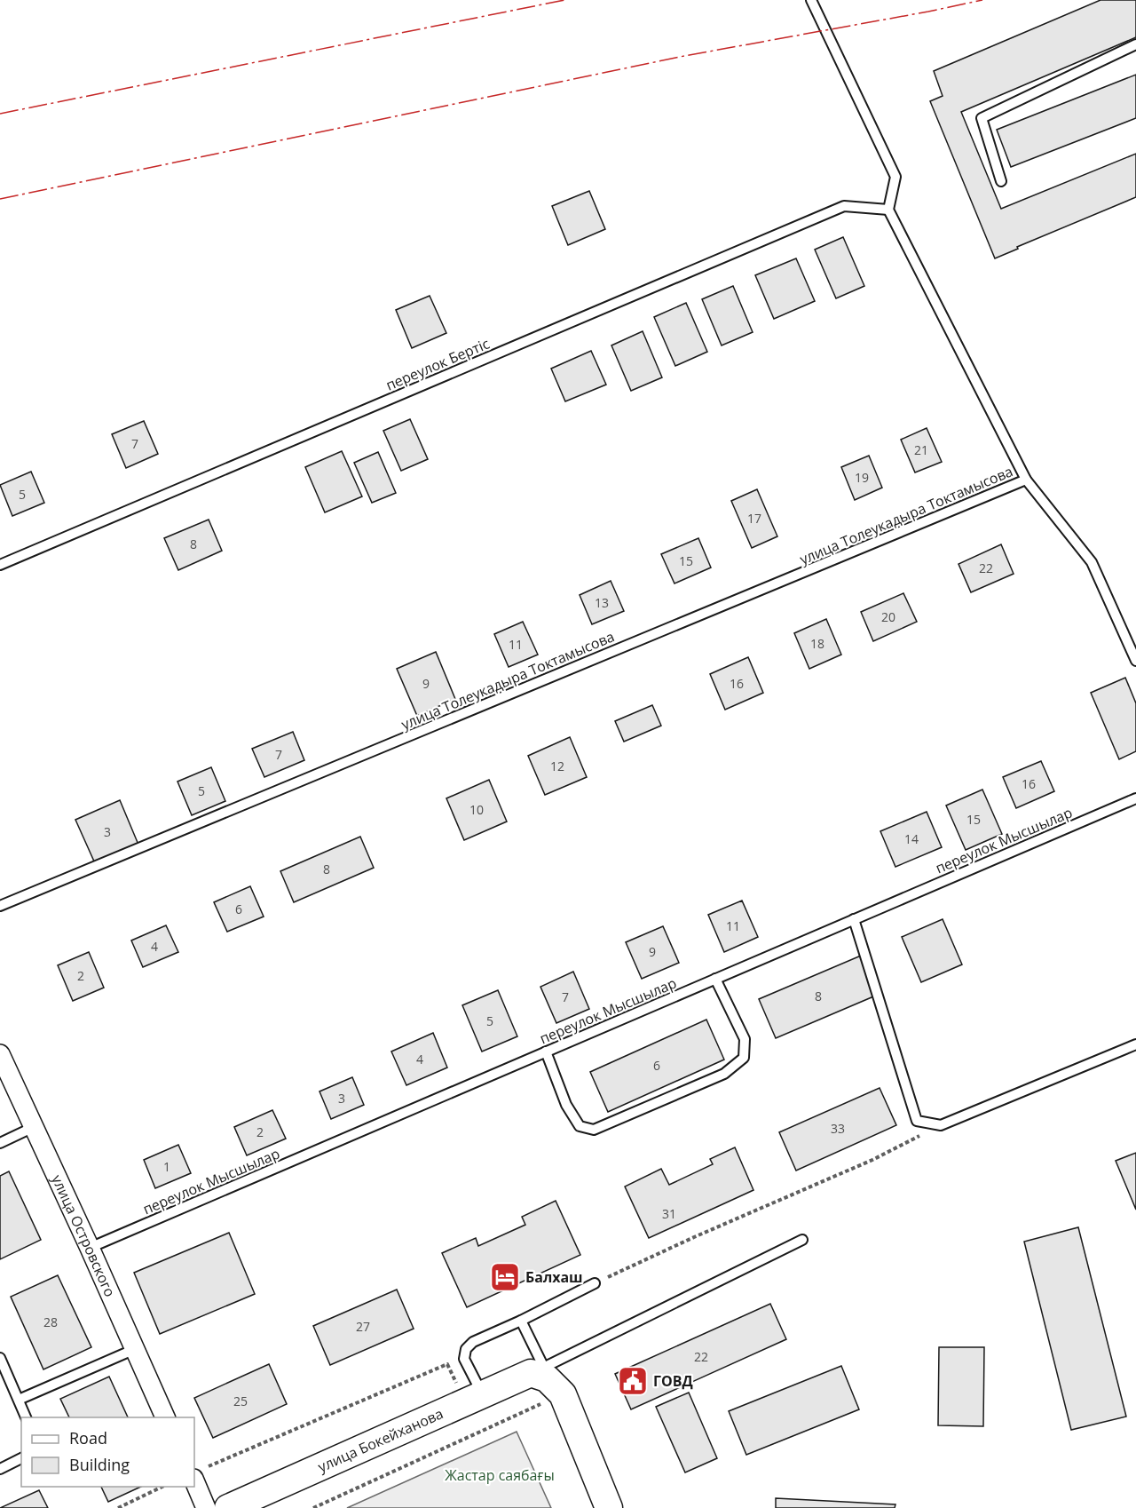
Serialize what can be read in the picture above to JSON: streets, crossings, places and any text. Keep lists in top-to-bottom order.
{
  "streets": {
    "street": ["улица Островского", "улица Бокейханова"],
    "lane": ["переулок Бертіс", "улица Толеукадыра Токтамысова", "переулок Мысшылар"]
  },
  "crossings": [
    ["переулок Мысшылар", "улица Островского"]
  ],
  "parks": ["Жастар саябағы"],
  "places": {
    "hotel": ["Балхаш"],
    "public building": ["ГОВД"]
  },
  "house_numbers": [
    "7",
    "21",
    "19",
    "5",
    "17",
    "8",
    "15",
    "22",
    "13",
    "20",
    "18",
    "11",
    "9",
    "16",
    "7",
    "12",
    "16",
    "5",
    "10",
    "15",
    "3",
    "14",
    "8",
    "6",
    "11",
    "4",
    "9",
    "2",
    "8",
    "7",
    "5",
    "4",
    "6",
    "3",
    "33",
    "2",
    "1",
    "31",
    "28",
    "27",
    "22",
    "25"
  ],
  "legend": ["Road", "Building"]
}
